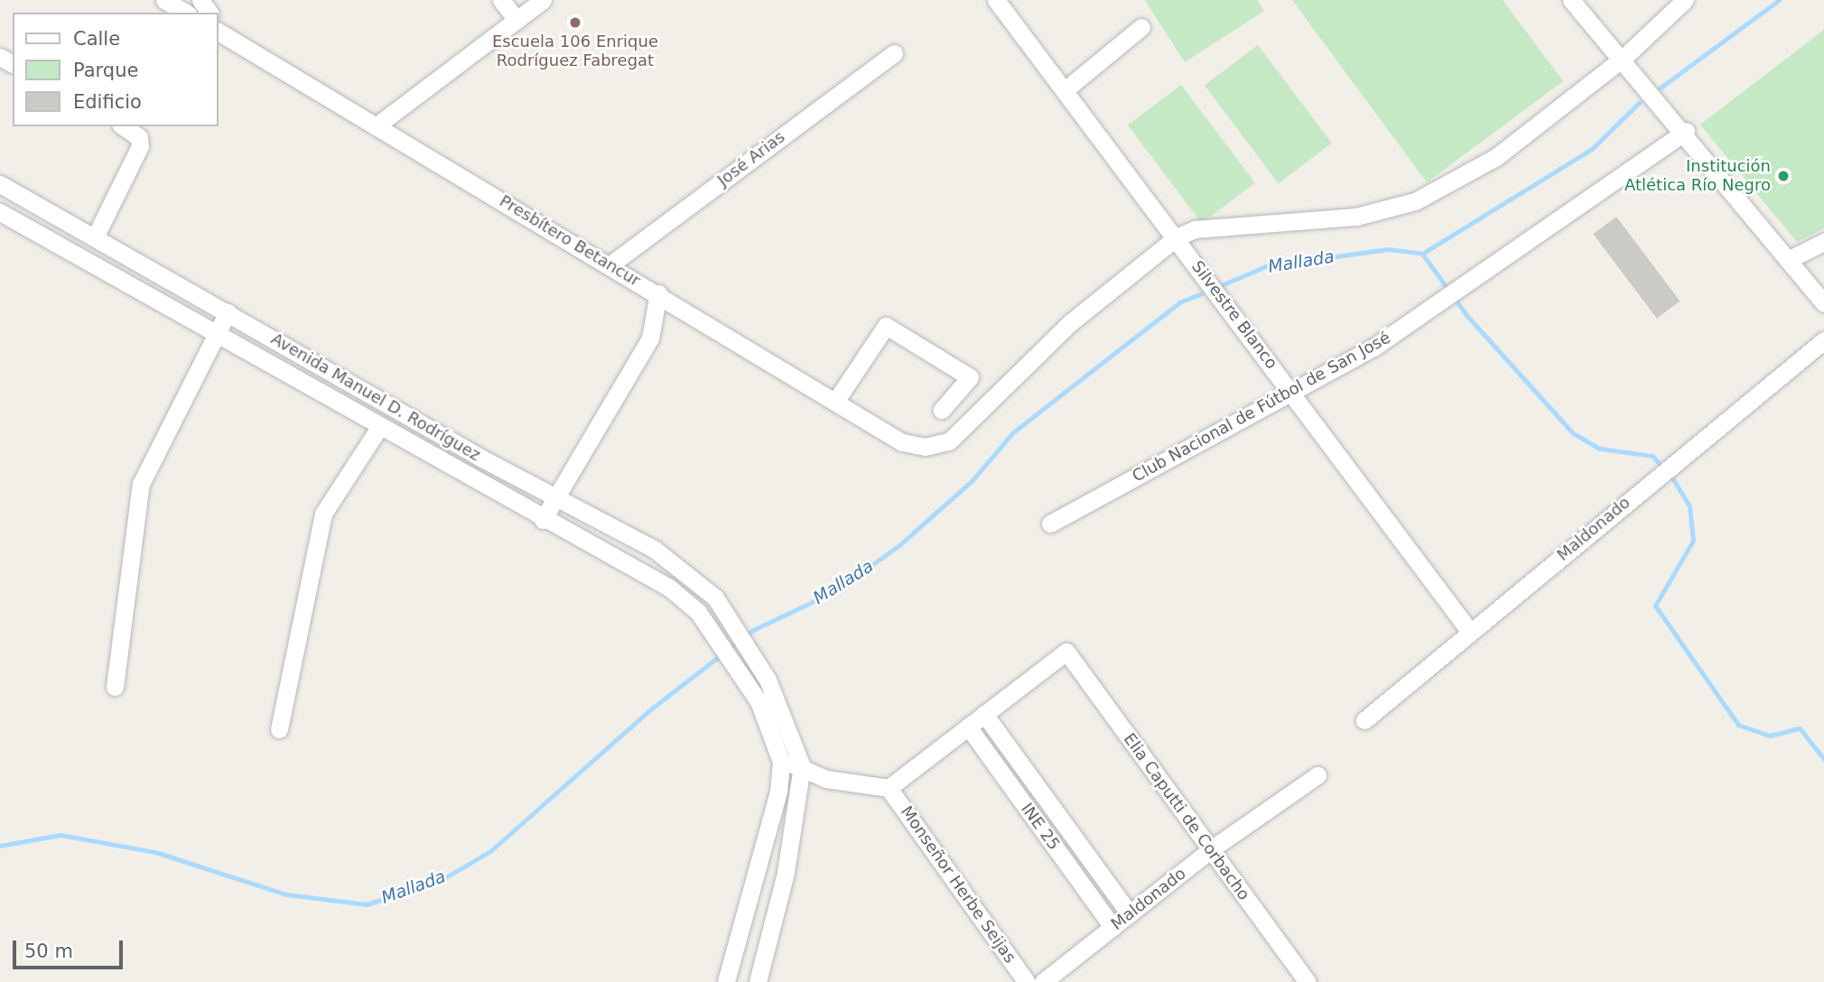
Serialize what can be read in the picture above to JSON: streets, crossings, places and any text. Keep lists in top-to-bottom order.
{
  "streets": {
    "street": [
      "José Arias",
      "Presbítero Betancur",
      "Silvestre Blanco",
      "Avenida Manuel D. Rodríguez",
      "Club Nacional de Fútbol de San José",
      "Maldonado",
      "Elia Caputti de Corbacho",
      "INE 25",
      "Monseñor Herbe Seijas"
    ]
  },
  "crossings": [
    ["José Arias", "Presbítero Betancur"],
    ["Presbítero Betancur", "Silvestre Blanco"],
    ["Silvestre Blanco", "Club Nacional de Fútbol de San José"],
    ["Silvestre Blanco", "Maldonado"],
    ["Maldonado", "Elia Caputti de Corbacho"],
    ["Maldonado", "INE 25"],
    ["Elia Caputti de Corbacho", "INE 25"]
  ],
  "water": ["Mallada"],
  "places": ["Escuela 106 Enrique Rodríguez Fabregat", "Institución Atlética Río Negro"],
  "legend": ["Calle", "Parque", "Edificio"],
  "scale_bar": "50 m"
}
